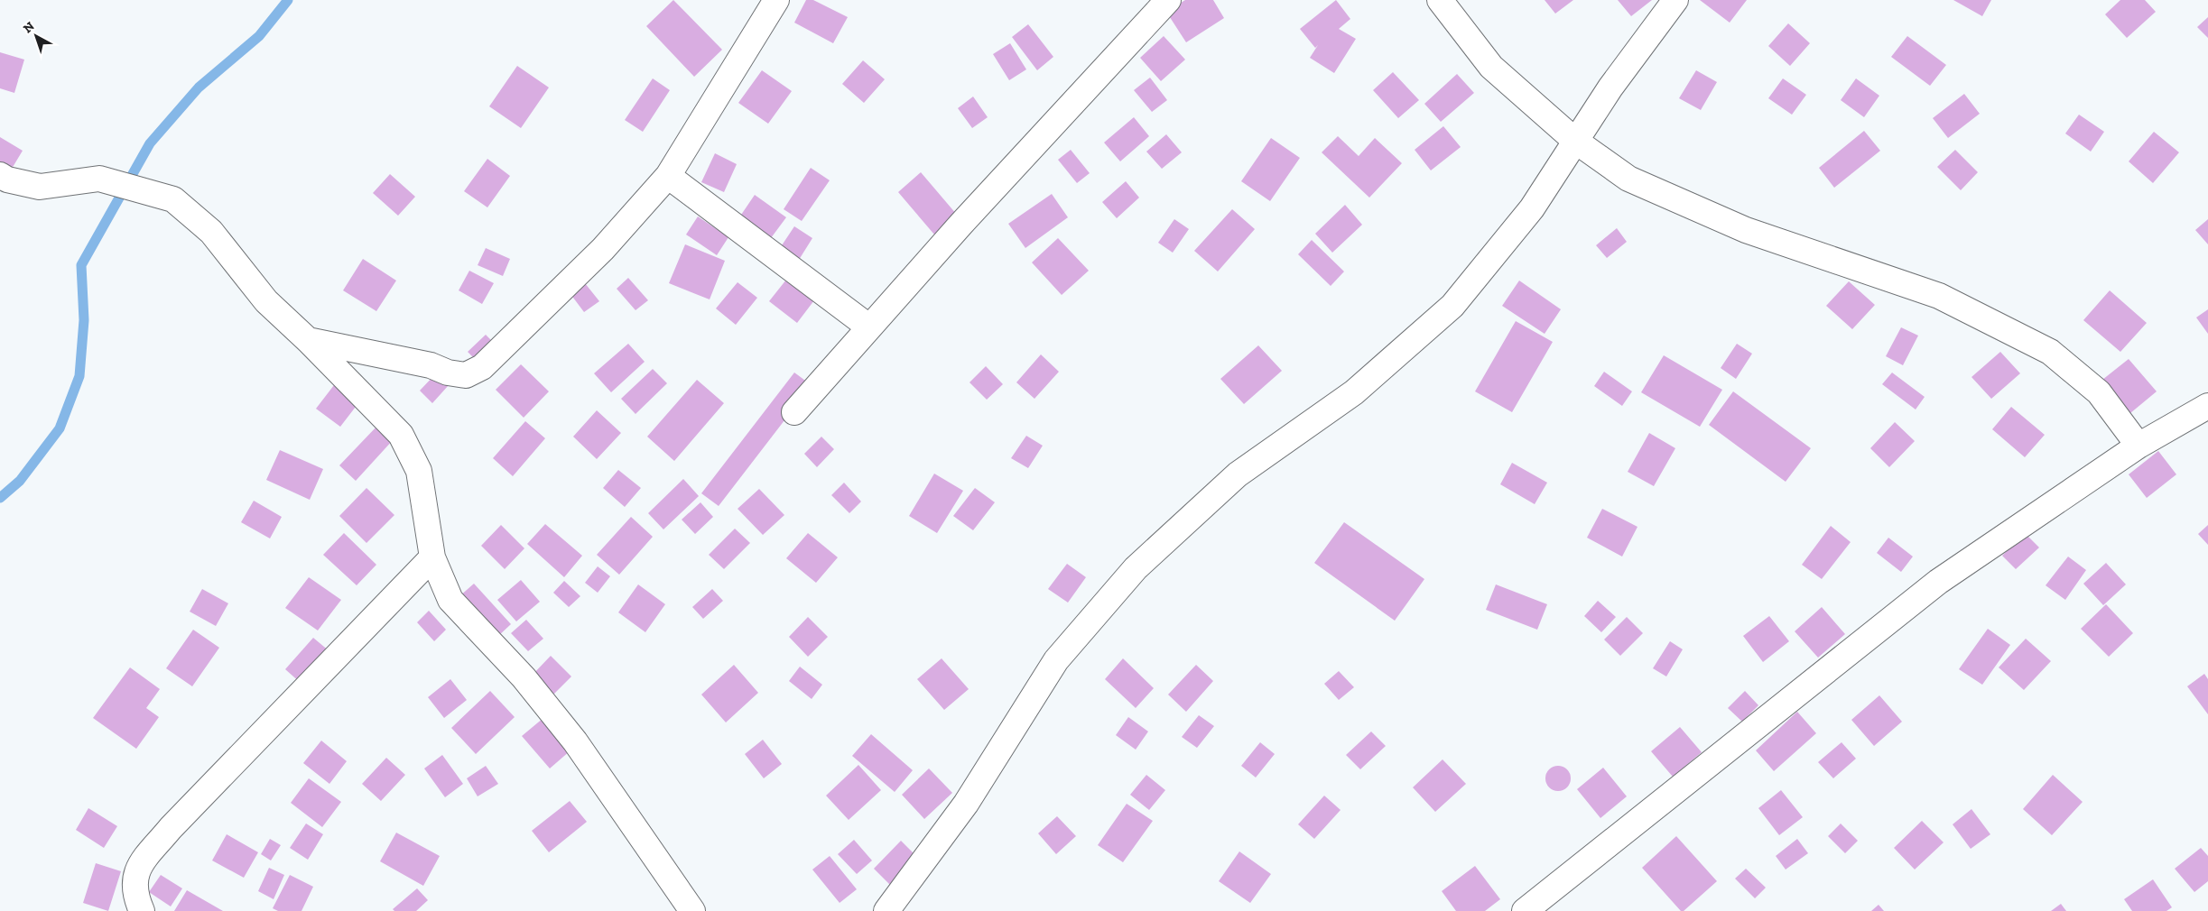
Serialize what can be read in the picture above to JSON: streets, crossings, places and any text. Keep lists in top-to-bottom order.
{
  "north": "top left"
}
